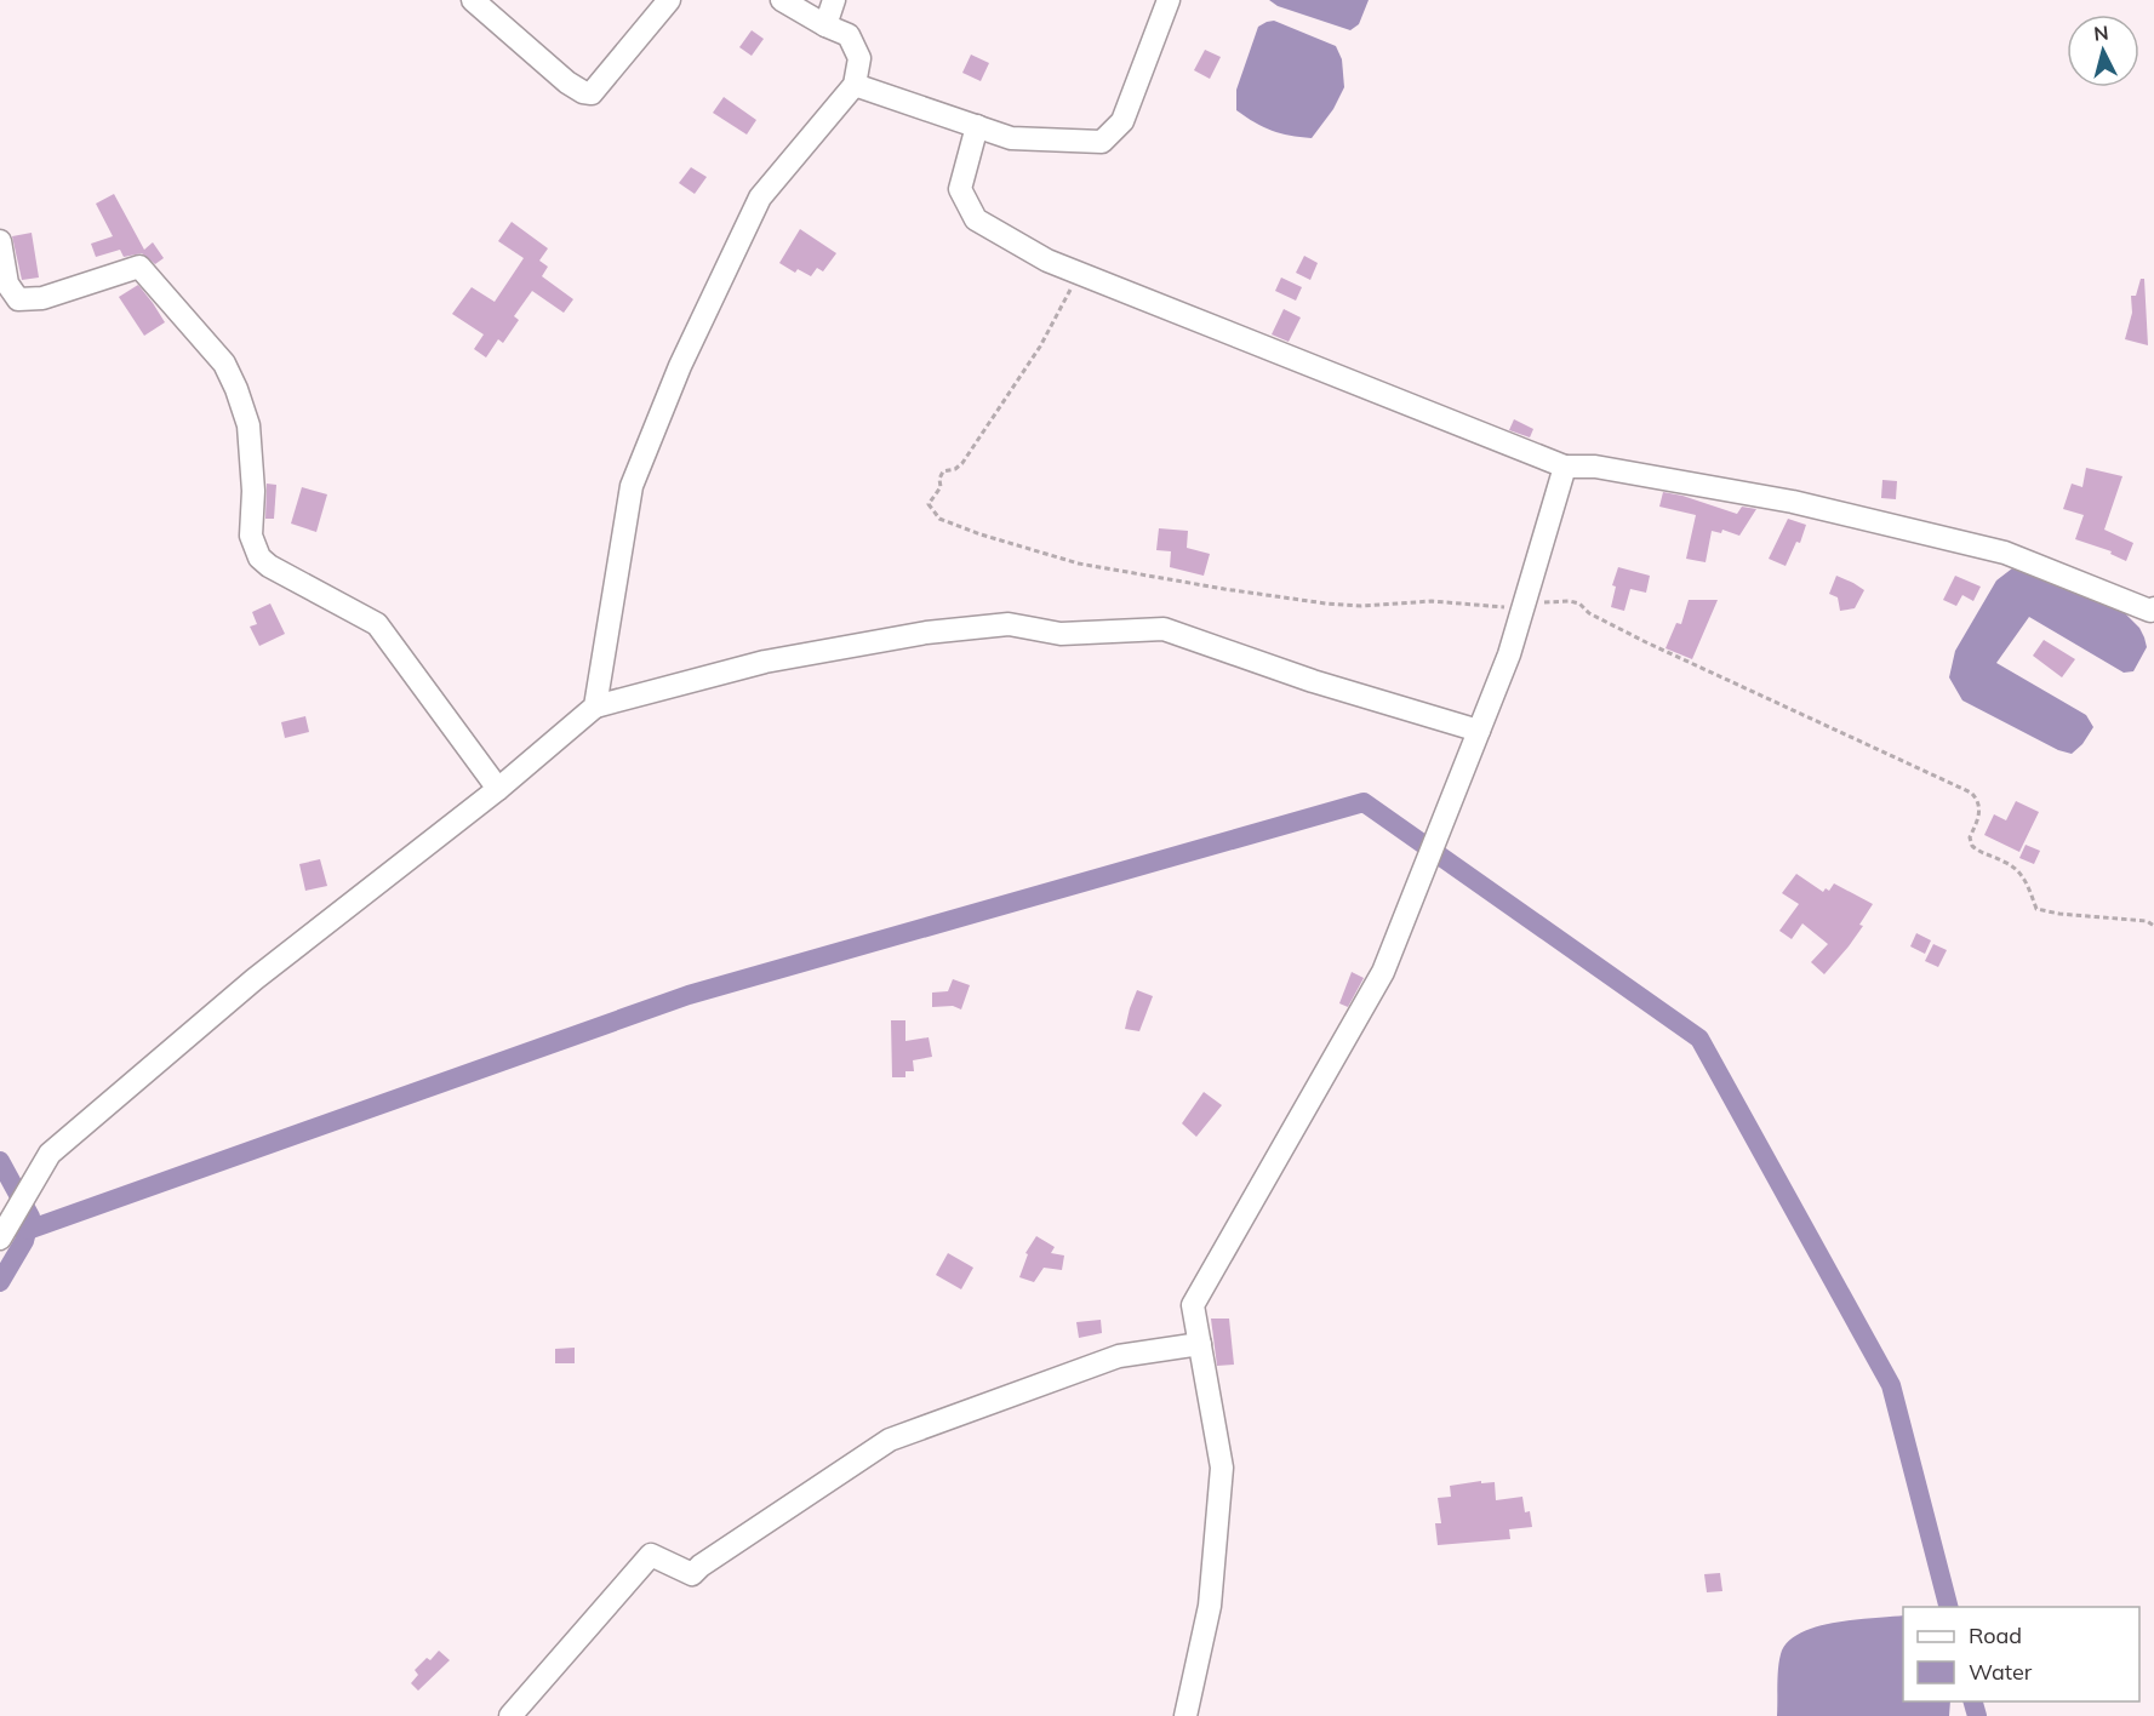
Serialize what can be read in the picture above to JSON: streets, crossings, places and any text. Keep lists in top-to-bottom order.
{
  "legend": ["Road", "Water"],
  "north": "top"
}
